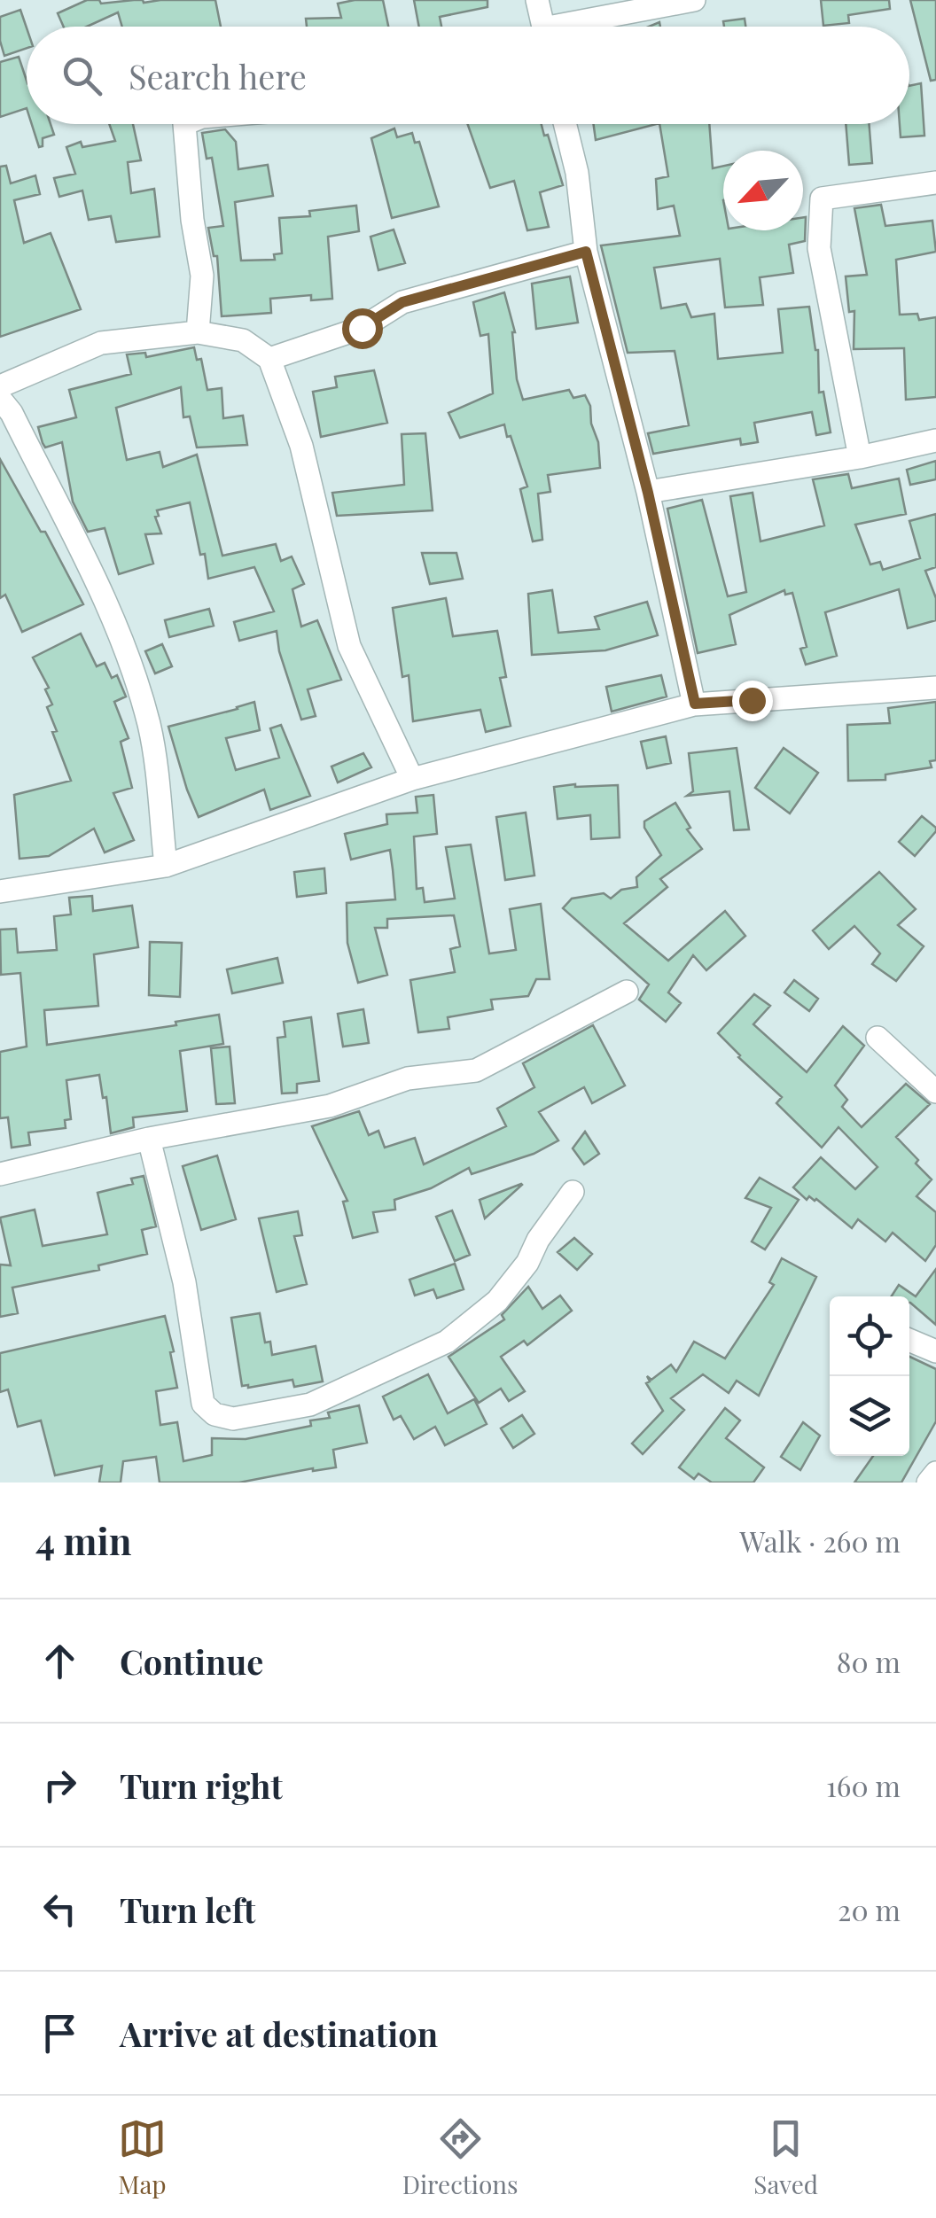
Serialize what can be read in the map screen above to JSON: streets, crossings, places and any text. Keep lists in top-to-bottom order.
{
  "north": "bottom left",
  "page": {
    "search": "Search here",
    "heading": ["4 min", "Walk · 260 m"],
    "list": [
      ["Continue", "80 m"],
      ["Turn right", "160 m"],
      ["Turn left", "20 m"],
      "Arrive at destination"
    ],
    "nav": ["Map", "Directions", "Saved"]
  }
}
